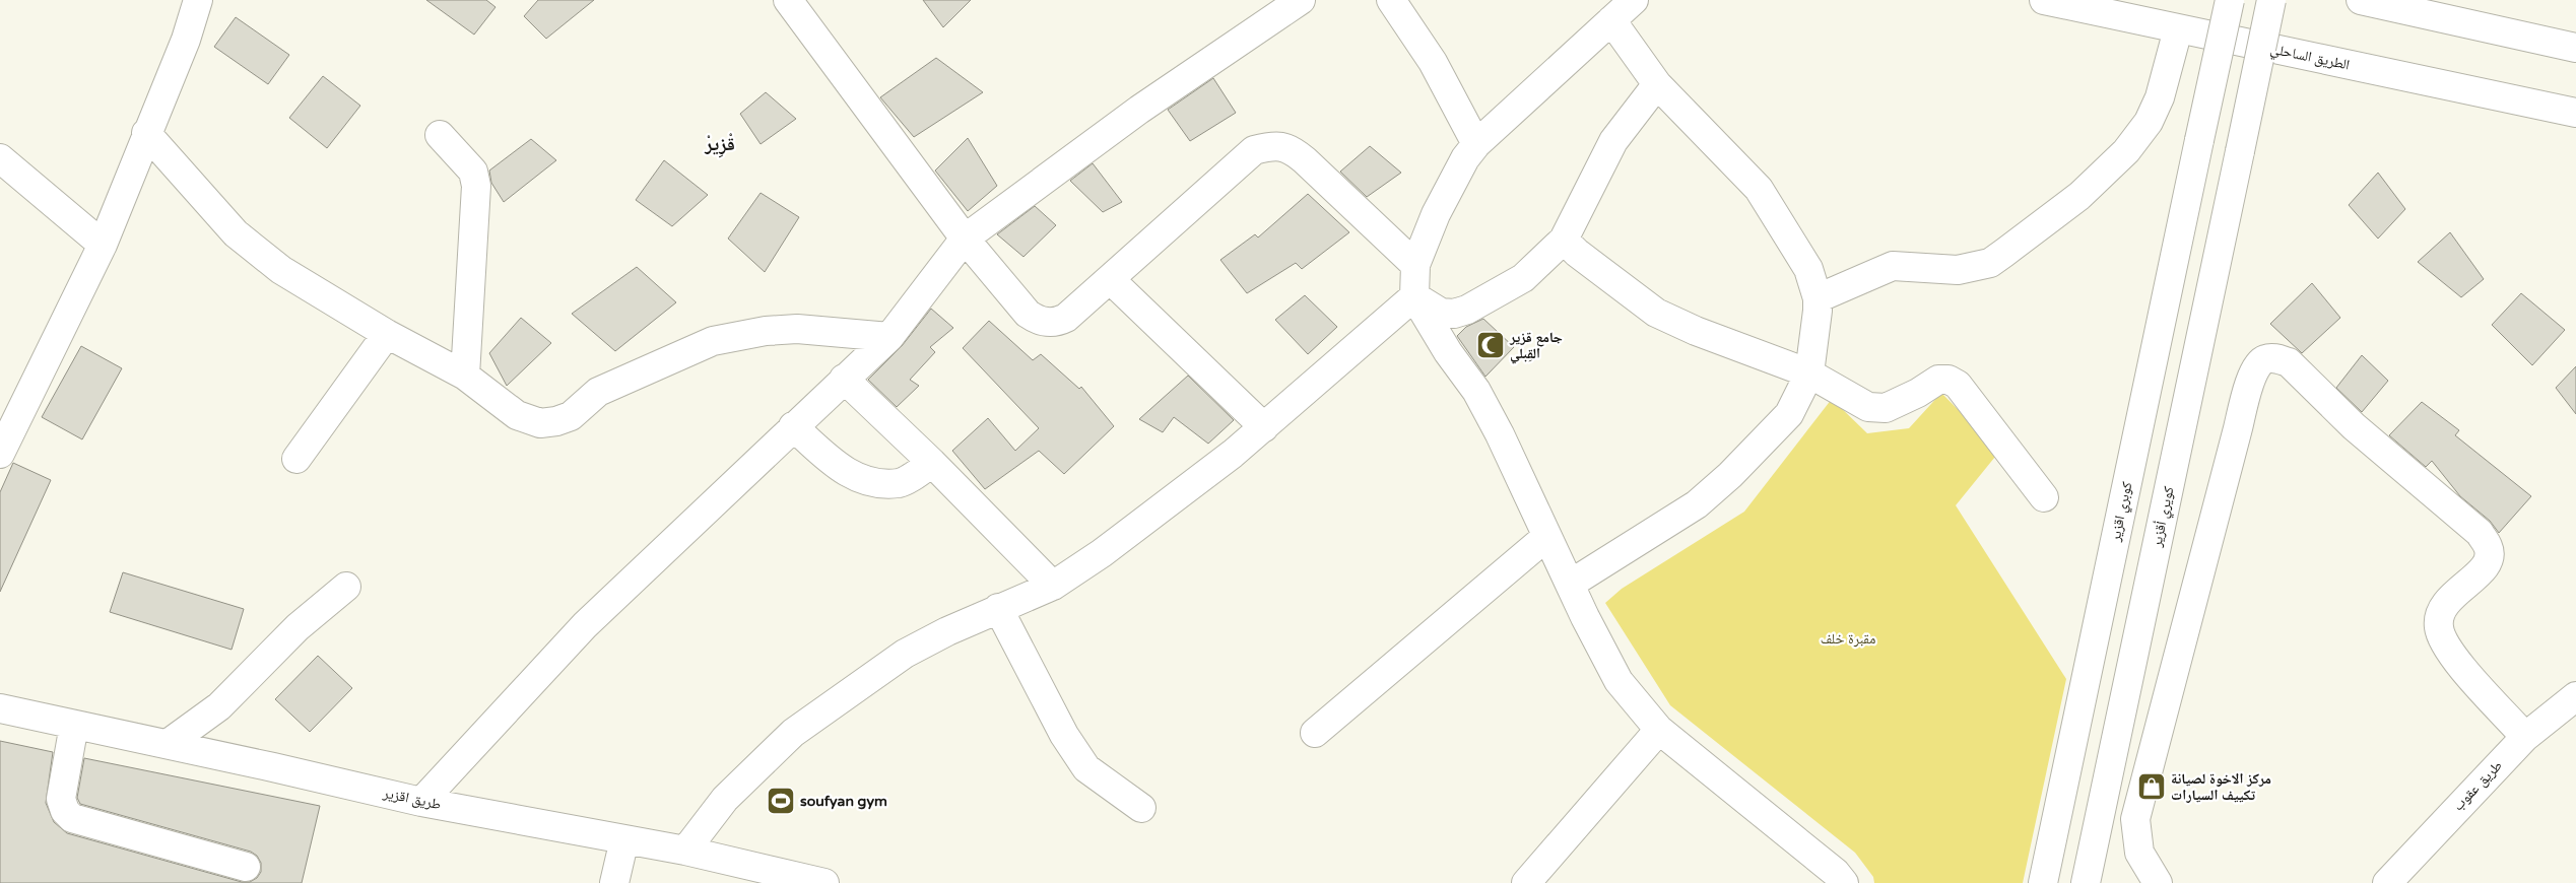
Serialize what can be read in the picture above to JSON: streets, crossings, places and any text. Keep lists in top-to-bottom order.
{
  "streets": {
    "main road": [
      "الطريق الساحلي",
      "كوبري اقزير",
      "كويري أقزير",
      "طريق عقوب",
      "طريق اقزير"
    ]
  },
  "districts": ["قْزِيرْ"],
  "parks": ["مقبرة خلف"],
  "places": {
    "mosque": ["جامع قزير القِبلي"],
    "shop": ["مركز الاخوة لصيانة تكييف السيارات"],
    "sports": ["soufyan gym"]
  }
}
